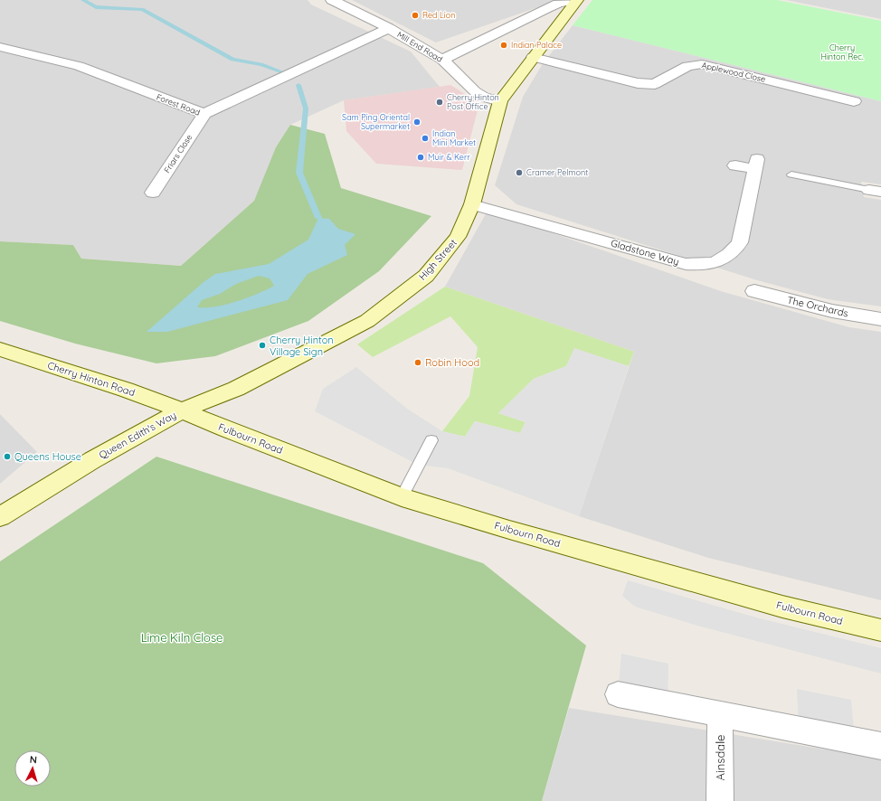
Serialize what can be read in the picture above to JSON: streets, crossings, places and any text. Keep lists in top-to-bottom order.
{
  "streets": {
    "street": [
      "Mill End Road",
      "Applewood Close",
      "Forest Road",
      "Friars Close",
      "Gladstone Way",
      "High Street",
      "The Orchards",
      "Cherry Hinton Road",
      "Queen Edith's Way",
      "Fulbourn Road",
      "Ainsdale"
    ]
  },
  "crossings": [
    ["Mill End Road", "Forest Road"],
    ["Mill End Road", "High Street"],
    ["Applewood Close", "High Street"],
    ["Forest Road", "Friars Close"],
    ["Gladstone Way", "High Street"],
    ["High Street", "Cherry Hinton Road"],
    ["High Street", "Queen Edith's Way"],
    ["High Street", "Fulbourn Road"],
    ["Cherry Hinton Road", "Queen Edith's Way"],
    ["Cherry Hinton Road", "Fulbourn Road"],
    ["Queen Edith's Way", "Fulbourn Road"]
  ],
  "parks": ["Cherry Hinton Rec.", "Lime Kiln Close"],
  "places": [
    "Red Lion",
    "Indian Palace",
    "Cherry Hinton Post Office",
    "Sam Ping Oriental Supermarket",
    "Indian Mini Market",
    "Muir & Kerr",
    "Cramer Pelmont",
    "Cherry Hinton Village Sign",
    "Robin Hood",
    "Queens House"
  ],
  "north": "top"
}
